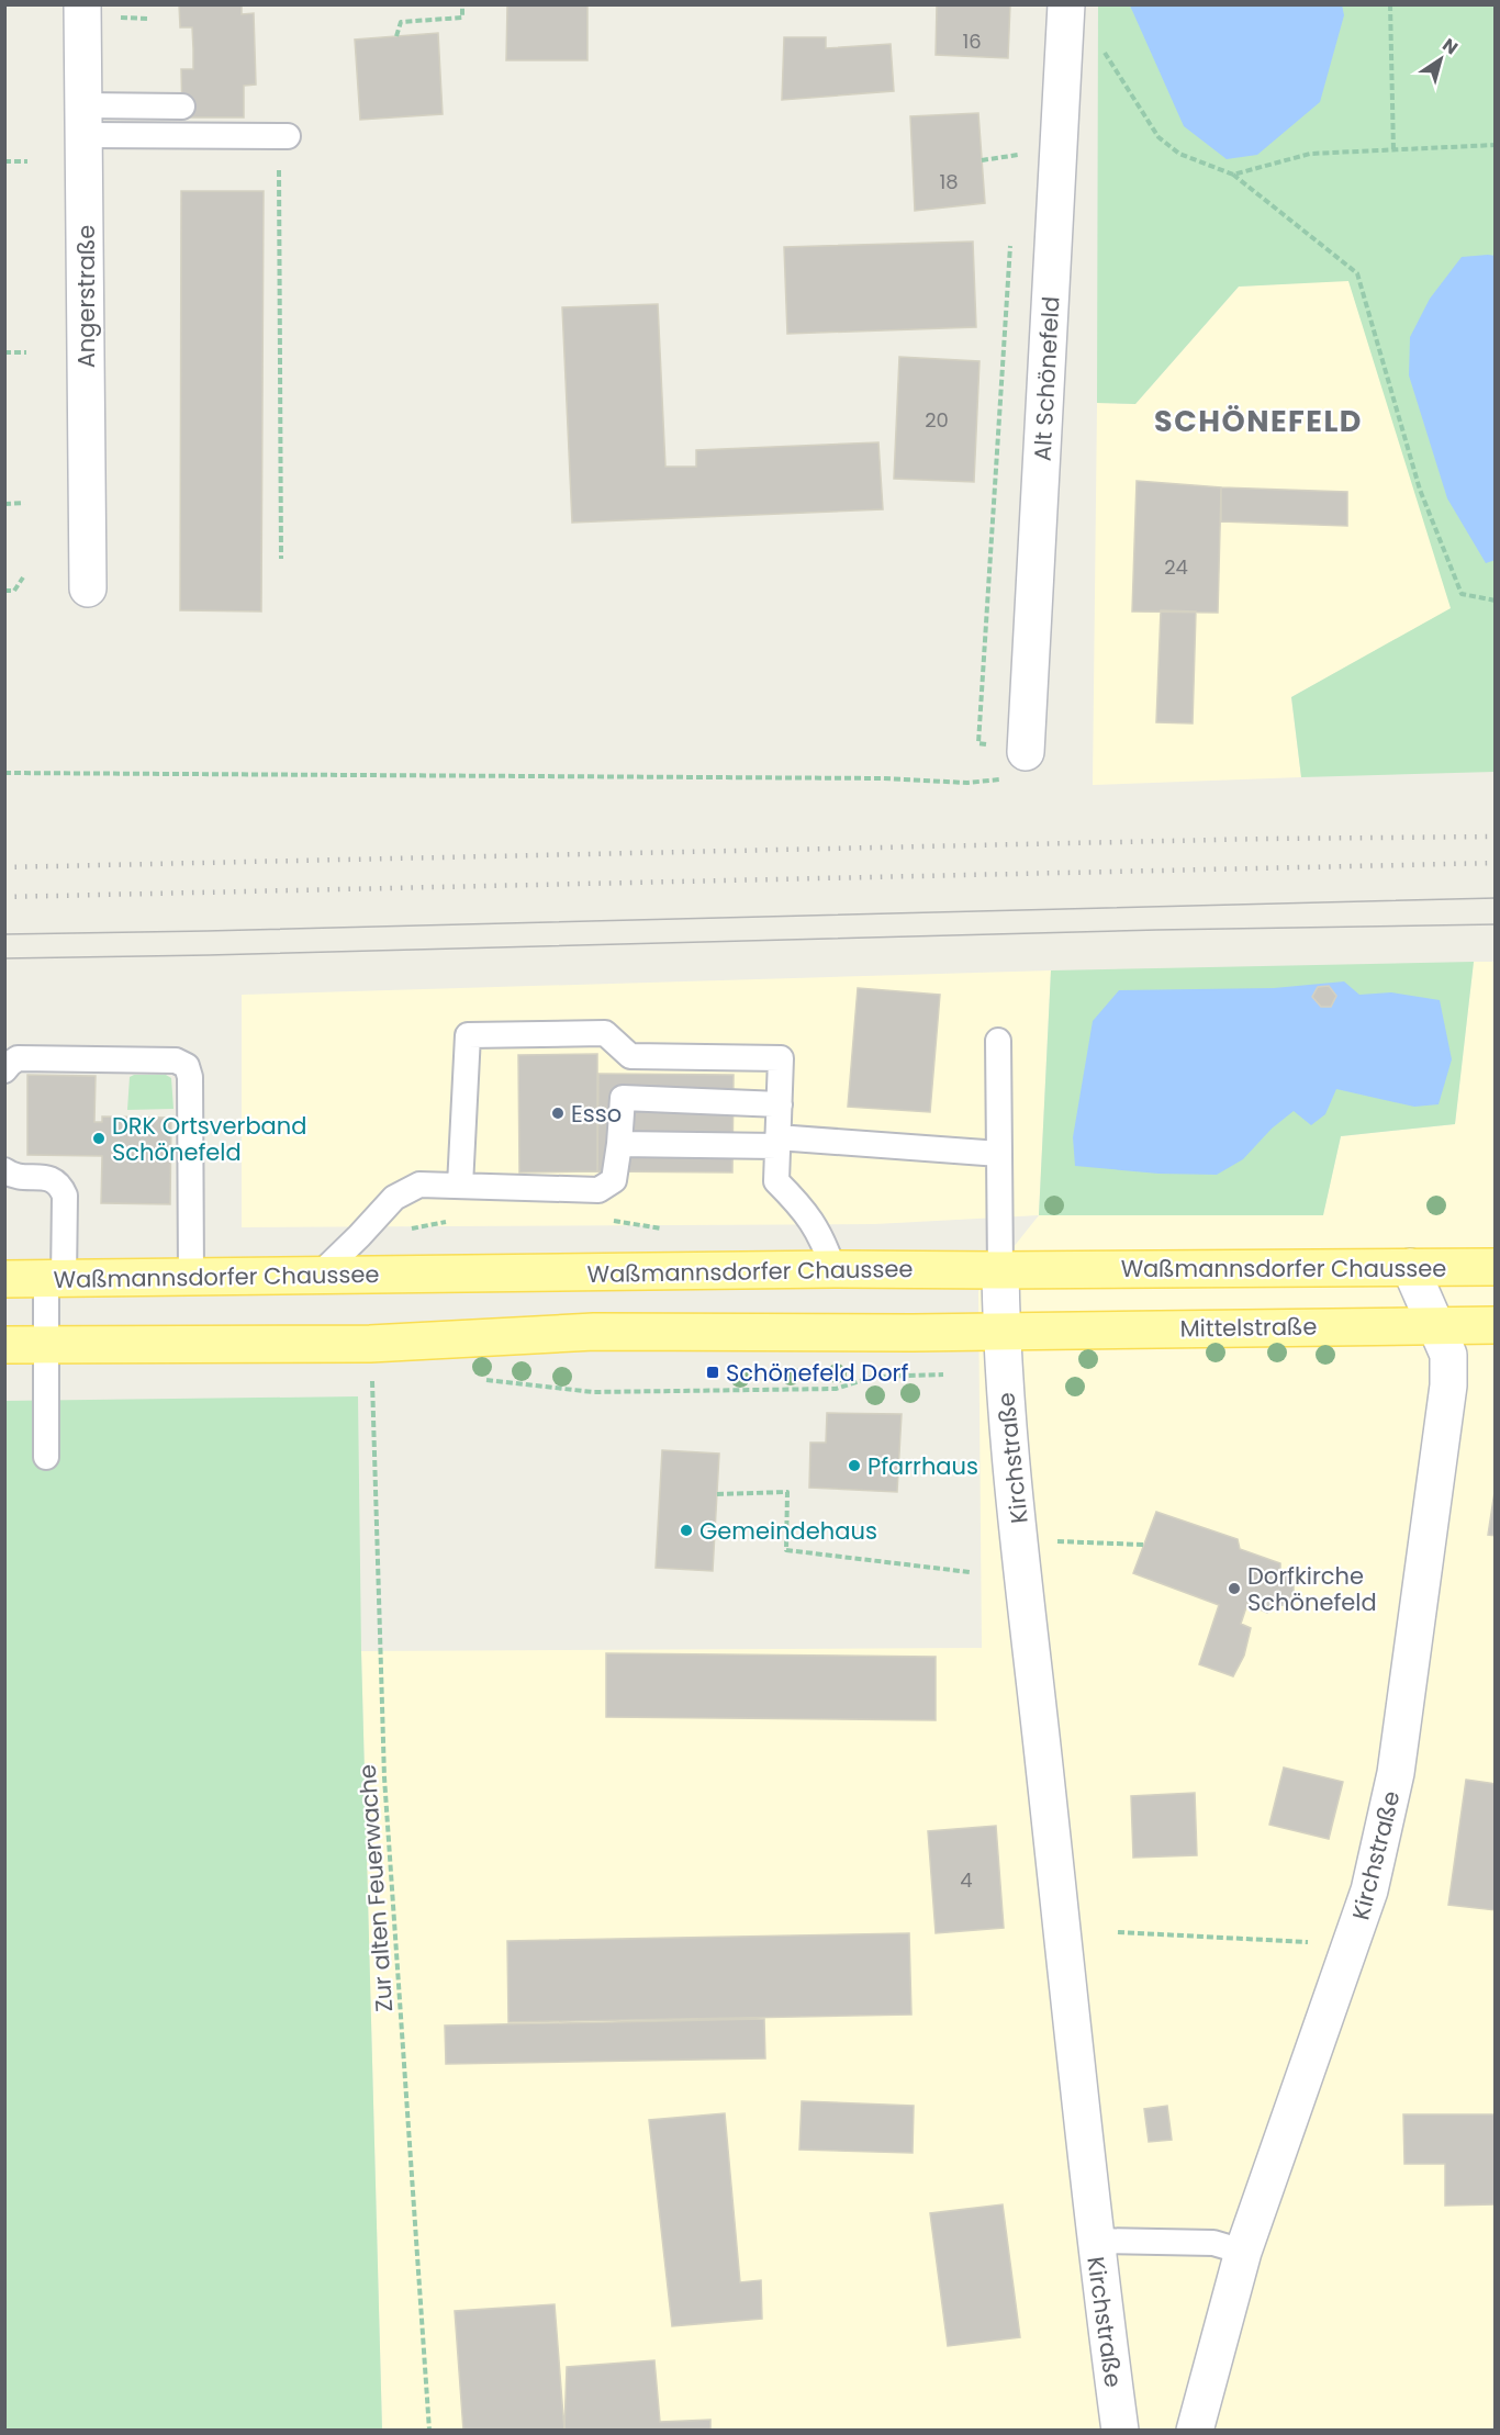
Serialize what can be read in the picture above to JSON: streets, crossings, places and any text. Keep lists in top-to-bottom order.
{
  "streets": {
    "main road": ["Waßmannsdorfer Chaussee", "Mittelstraße"],
    "street": ["Angerstraße", "Alt Schönefeld", "Kirchstraße"],
    "path": ["Zur alten Feuerwache"]
  },
  "crossings": [
    ["Waßmannsdorfer Chaussee", "Kirchstraße"],
    ["Mittelstraße", "Kirchstraße"]
  ],
  "districts": ["SCHÖNEFELD"],
  "places": {
    "other": [
      "Esso",
      "DRK Ortsverband Schönefeld",
      "Pfarrhaus",
      "Gemeindehaus",
      "Dorfkirche Schönefeld"
    ],
    "transit": ["Schönefeld Dorf"]
  },
  "house_numbers": [
    "16",
    "18",
    "20",
    "24",
    "4"
  ],
  "north": "top right"
}
